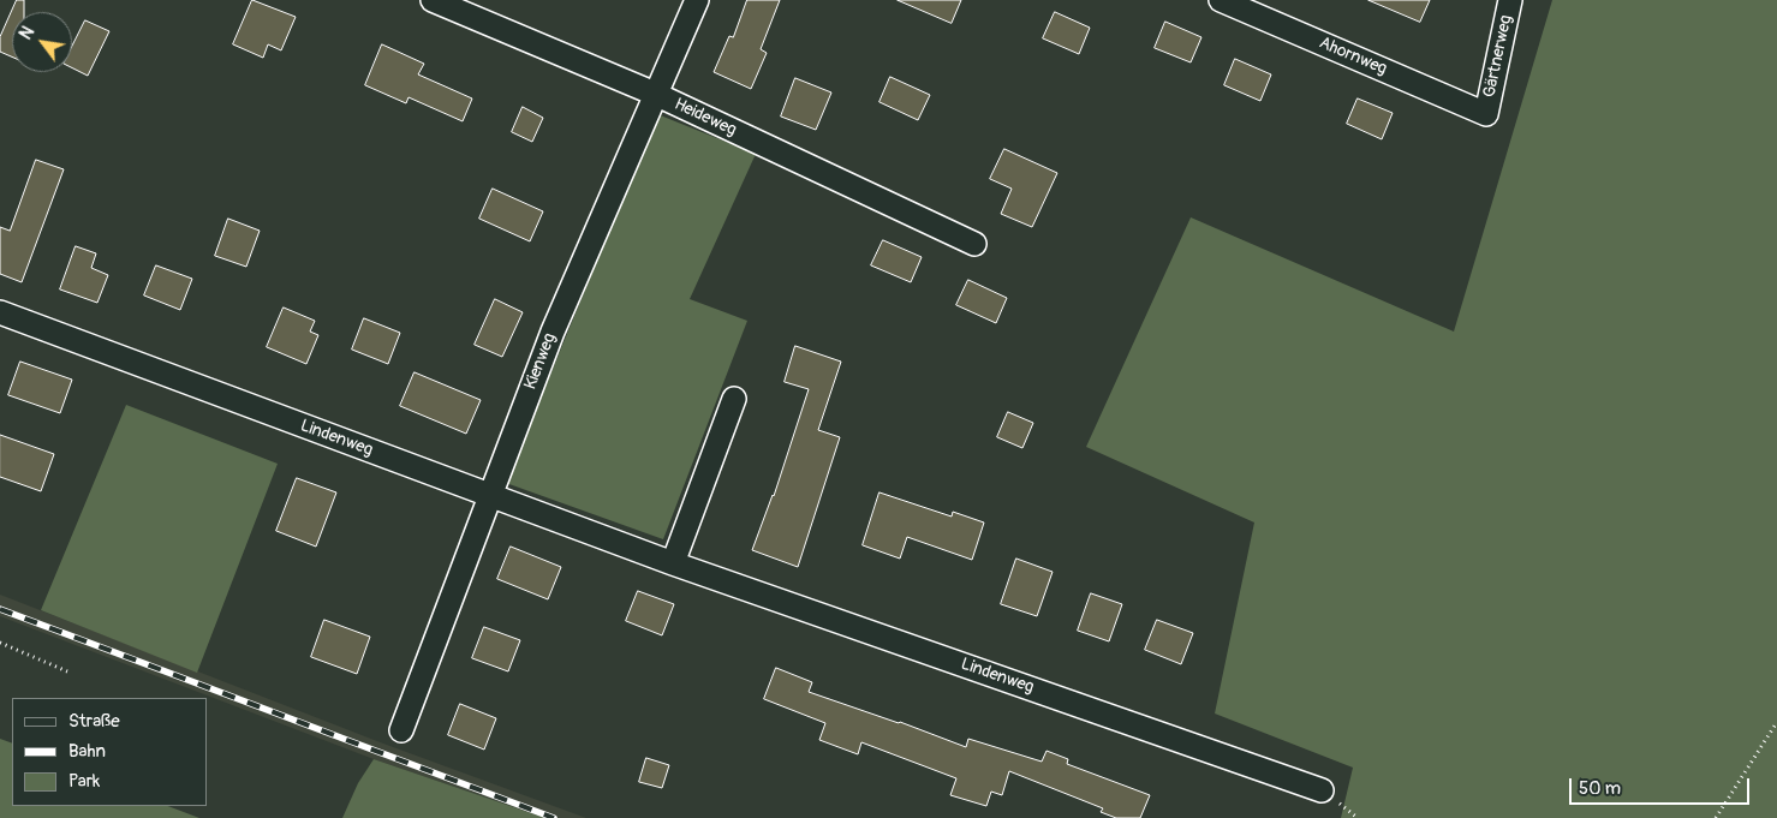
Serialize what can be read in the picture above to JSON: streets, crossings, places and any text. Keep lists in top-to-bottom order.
{
  "streets": {
    "street": [
      "Ahornweg",
      "Gärtnerweg",
      "Heideweg",
      "Kienweg",
      "Lindenweg"
    ]
  },
  "crossings": [
    ["Ahornweg", "Gärtnerweg"],
    ["Heideweg", "Kienweg"],
    ["Kienweg", "Lindenweg"]
  ],
  "legend": ["Straße", "Bahn", "Park"],
  "scale_bar": "50 m",
  "north": "top left"
}
